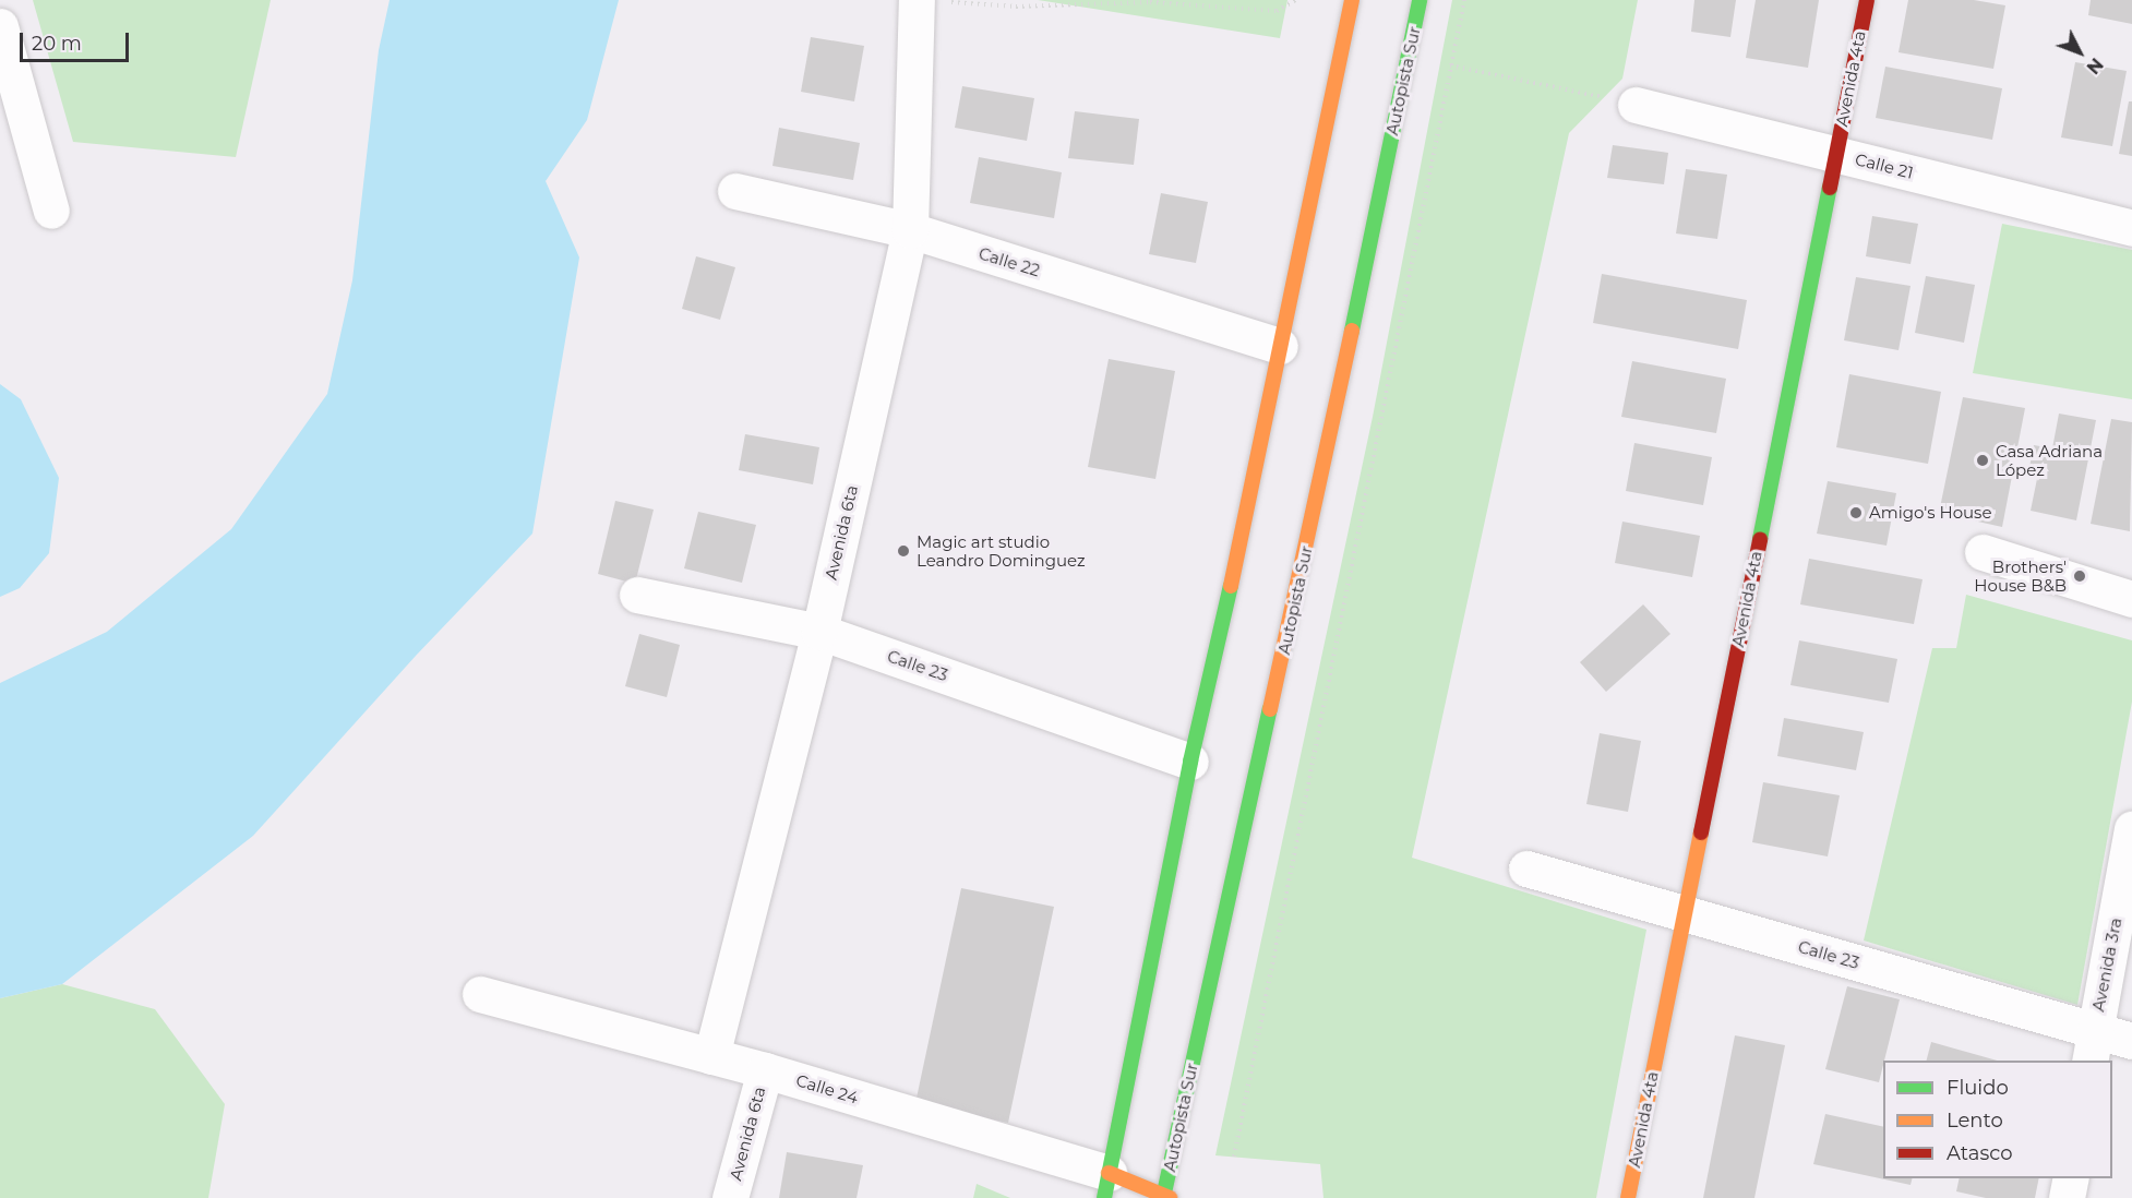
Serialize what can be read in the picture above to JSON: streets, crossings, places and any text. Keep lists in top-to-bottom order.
{
  "streets": {
    "main road": ["Avenida 4ta", "Autopista Sur", "Calle 24"],
    "street": [
      "Calle 21",
      "Calle 22",
      "Avenida 6ta",
      "Calle 23",
      "Avenida 3ra"
    ]
  },
  "crossings": [
    ["Avenida 4ta", "Calle 21"],
    ["Avenida 4ta", "Calle 23"],
    ["Autopista Sur", "Calle 24"],
    ["Calle 22", "Avenida 6ta"],
    ["Avenida 6ta", "Calle 23"],
    ["Avenida 6ta", "Calle 24"],
    ["Calle 23", "Avenida 3ra"]
  ],
  "places": [
    "Casa Adriana López",
    "Amigo's House",
    "Magic art studio Leandro Dominguez",
    "Brothers' House B&B"
  ],
  "legend": ["Fluido", "Lento", "Atasco"],
  "scale_bar": "20 m",
  "north": "bottom right"
}
